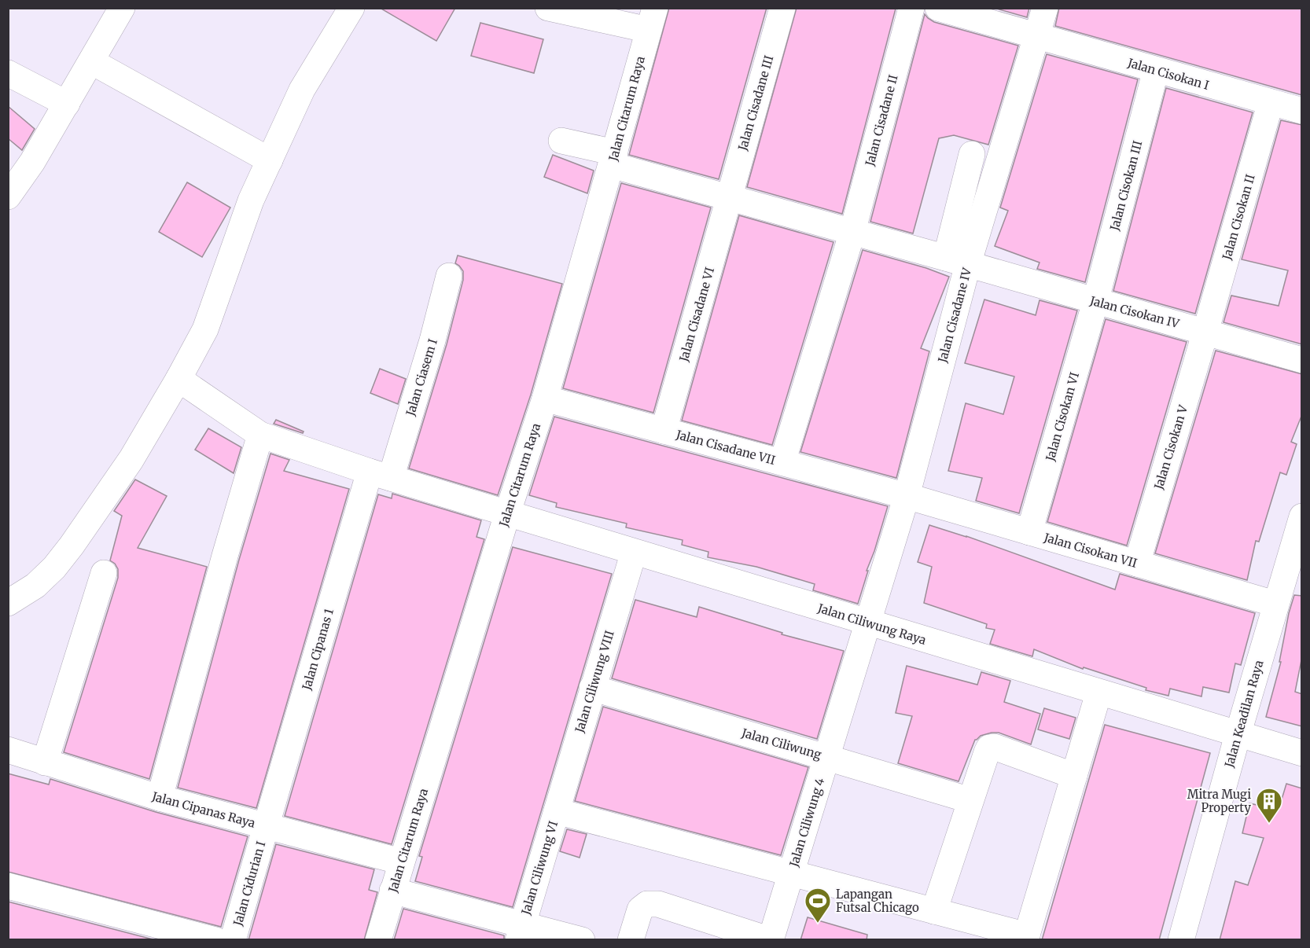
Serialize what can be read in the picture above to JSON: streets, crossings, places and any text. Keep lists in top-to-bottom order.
{
  "streets": {
    "street": [
      "Jalan Cisokan I",
      "Jalan Cisadane III",
      "Jalan Citarum Raya",
      "Jalan Cisadane II",
      "Jalan Cisokan III",
      "Jalan Cisokan II",
      "Jalan Cisokan IV",
      "Jalan Cisadane VI",
      "Jalan Cisadane IV",
      "Jalan Ciasem I",
      "Jalan Cisokan VI",
      "Jalan Cisadane VII",
      "Jalan Cisokan V",
      "Jalan Cisokan VII",
      "Jalan Ciliwung Raya",
      "Jalan Cipanas 1",
      "Jalan Ciliwung VIII",
      "Jalan Keadilan Raya",
      "Jalan Ciliwung",
      "Jalan Cipanas Raya",
      "Jalan Ciliwung 4",
      "Jalan Ciliwung VI",
      "Jalan Cidurian I"
    ]
  },
  "crossings": [
    ["Jalan Cisokan I", "Jalan Cisokan III"],
    ["Jalan Cisokan I", "Jalan Cisokan II"],
    ["Jalan Cisokan I", "Jalan Cisadane IV"],
    ["Jalan Cisadane III", "Jalan Cisokan IV"],
    ["Jalan Cisadane III", "Jalan Cisadane VI"],
    ["Jalan Citarum Raya", "Jalan Cisokan IV"],
    ["Jalan Citarum Raya", "Jalan Cisadane VII"],
    ["Jalan Citarum Raya", "Jalan Ciliwung Raya"],
    ["Jalan Citarum Raya", "Jalan Cipanas Raya"],
    ["Jalan Cisadane II", "Jalan Cisokan IV"],
    ["Jalan Cisadane II", "Jalan Cisadane VII"],
    ["Jalan Cisokan III", "Jalan Cisokan IV"],
    ["Jalan Cisokan III", "Jalan Cisokan VI"],
    ["Jalan Cisokan II", "Jalan Cisokan IV"],
    ["Jalan Cisokan II", "Jalan Cisokan V"],
    ["Jalan Cisokan IV", "Jalan Cisadane VI"],
    ["Jalan Cisokan IV", "Jalan Cisadane IV"],
    ["Jalan Cisokan IV", "Jalan Cisokan VI"],
    ["Jalan Cisokan IV", "Jalan Cisokan V"],
    ["Jalan Cisadane VI", "Jalan Cisadane VII"],
    ["Jalan Cisadane IV", "Jalan Cisadane VII"],
    ["Jalan Cisadane IV", "Jalan Cisokan VII"],
    ["Jalan Cisadane IV", "Jalan Ciliwung Raya"],
    ["Jalan Cisadane IV", "Jalan Ciliwung 4"],
    ["Jalan Ciasem I", "Jalan Ciliwung Raya"],
    ["Jalan Ciasem I", "Jalan Cipanas 1"],
    ["Jalan Cisokan VI", "Jalan Cisokan VII"],
    ["Jalan Cisadane VII", "Jalan Cisokan VII"],
    ["Jalan Cisokan V", "Jalan Cisokan VII"],
    ["Jalan Cisokan VII", "Jalan Keadilan Raya"],
    ["Jalan Ciliwung Raya", "Jalan Cipanas 1"],
    ["Jalan Ciliwung Raya", "Jalan Ciliwung VIII"],
    ["Jalan Ciliwung Raya", "Jalan Keadilan Raya"],
    ["Jalan Ciliwung Raya", "Jalan Ciliwung 4"],
    ["Jalan Cipanas 1", "Jalan Cipanas Raya"],
    ["Jalan Cipanas 1", "Jalan Cidurian I"],
    ["Jalan Ciliwung VIII", "Jalan Ciliwung"],
    ["Jalan Ciliwung VIII", "Jalan Ciliwung VI"],
    ["Jalan Ciliwung", "Jalan Ciliwung 4"],
    ["Jalan Cipanas Raya", "Jalan Cidurian I"]
  ],
  "places": {
    "building": ["Mitra Mugi Property"],
    "sports": ["Lapangan Futsal Chicago"]
  }
}
